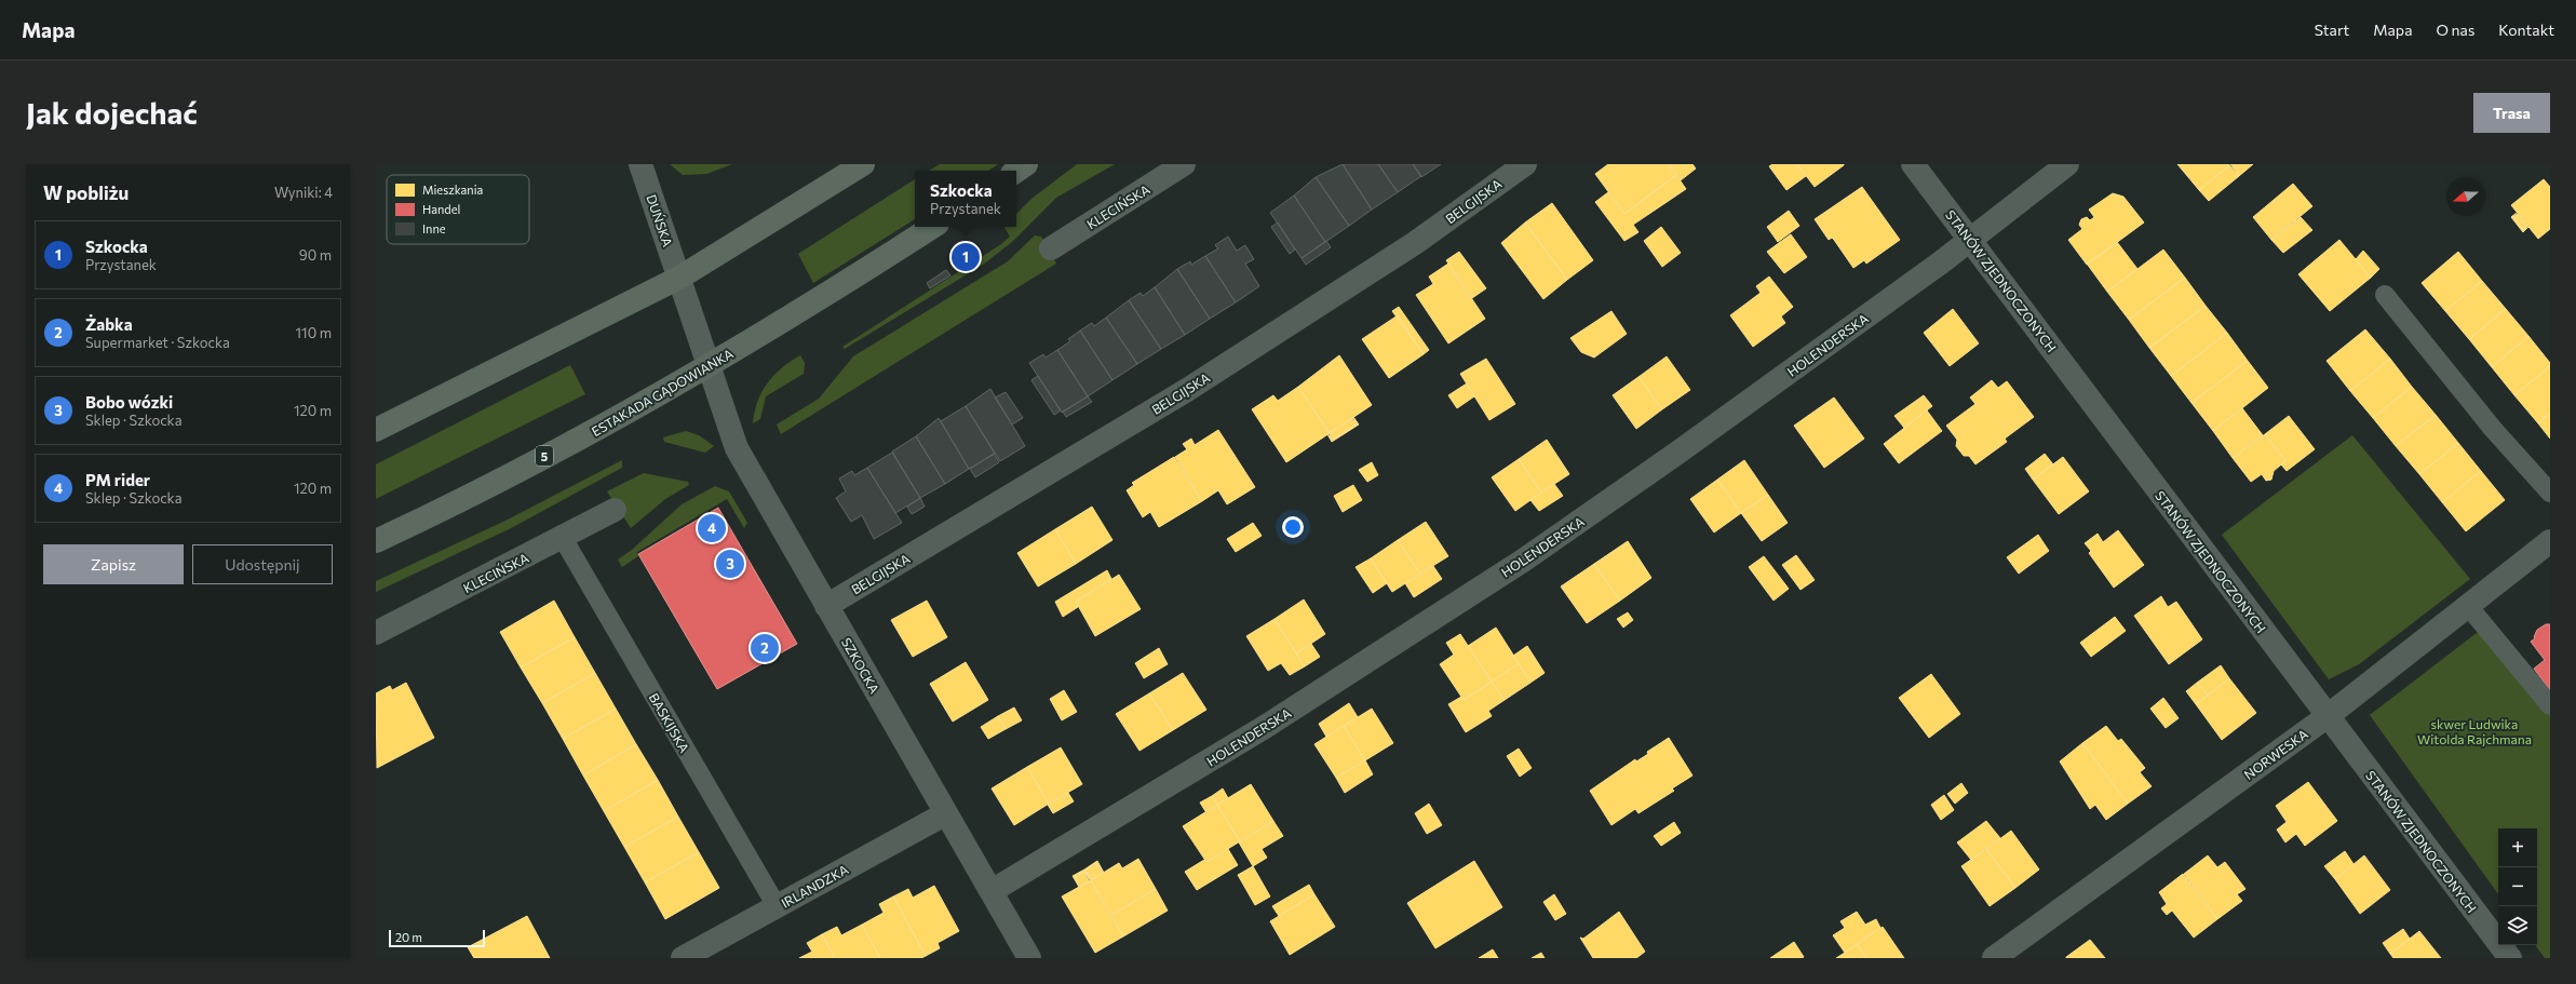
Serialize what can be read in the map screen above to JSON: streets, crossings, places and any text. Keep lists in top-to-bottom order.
{
  "streets": {
    "main road": ["ESTAKADA GĄDOWIANKA", "5"],
    "street": [
      "BELGIJSKA",
      "KLECIŃSKA",
      "DUŃSKA",
      "STANÓW ZJEDNOCZONYCH",
      "HOLENDERSKA",
      "SZKOCKA",
      "NORWESKA",
      "IRLANDZKA"
    ],
    "lane": ["BASKIJSKA"]
  },
  "crossings": [
    ["BELGIJSKA", "SZKOCKA"],
    ["KLECIŃSKA", "BASKIJSKA"],
    ["DUŃSKA", "ESTAKADA GĄDOWIANKA"],
    ["DUŃSKA", "SZKOCKA"],
    ["STANÓW ZJEDNOCZONYCH", "HOLENDERSKA"],
    ["STANÓW ZJEDNOCZONYCH", "NORWESKA"],
    ["HOLENDERSKA", "SZKOCKA"],
    ["ESTAKADA GĄDOWIANKA", "SZKOCKA"],
    ["SZKOCKA", "IRLANDZKA"],
    ["BASKIJSKA", "IRLANDZKA"]
  ],
  "parks": ["skwer Ludwika Witolda Rajchmana"],
  "legend": ["Mieszkania", "Handel", "Inne"],
  "scale_bar": "20 m",
  "north": "left",
  "page": {
    "header": "Mapa",
    "nav": [
      "Start",
      "Mapa",
      "O nas",
      "Kontakt"
    ],
    "buttons": [
      "Trasa",
      ["Zapisz", "Udostępnij"]
    ],
    "title": "Jak dojechać",
    "heading": ["W pobliżu", "Wyniki: 4"],
    "popup": ["Szkocka", "Przystanek"],
    "list": [
      {
        "mark": "1",
        "name": "Szkocka",
        "note": "Przystanek",
        "value": "90 m"
      },
      {
        "mark": "2",
        "name": "Żabka",
        "note": "Supermarket · Szkocka",
        "value": "110 m"
      },
      {
        "mark": "3",
        "name": "Bobo wózki",
        "note": "Sklep · Szkocka",
        "value": "120 m"
      },
      {
        "mark": "4",
        "name": "PM rider",
        "note": "Sklep · Szkocka",
        "value": "120 m"
      }
    ],
    "pins": [
      "1",
      "4",
      "3",
      "2"
    ],
    "map_buttons": ["+", "−"],
    "scale": "20 m"
  }
}
